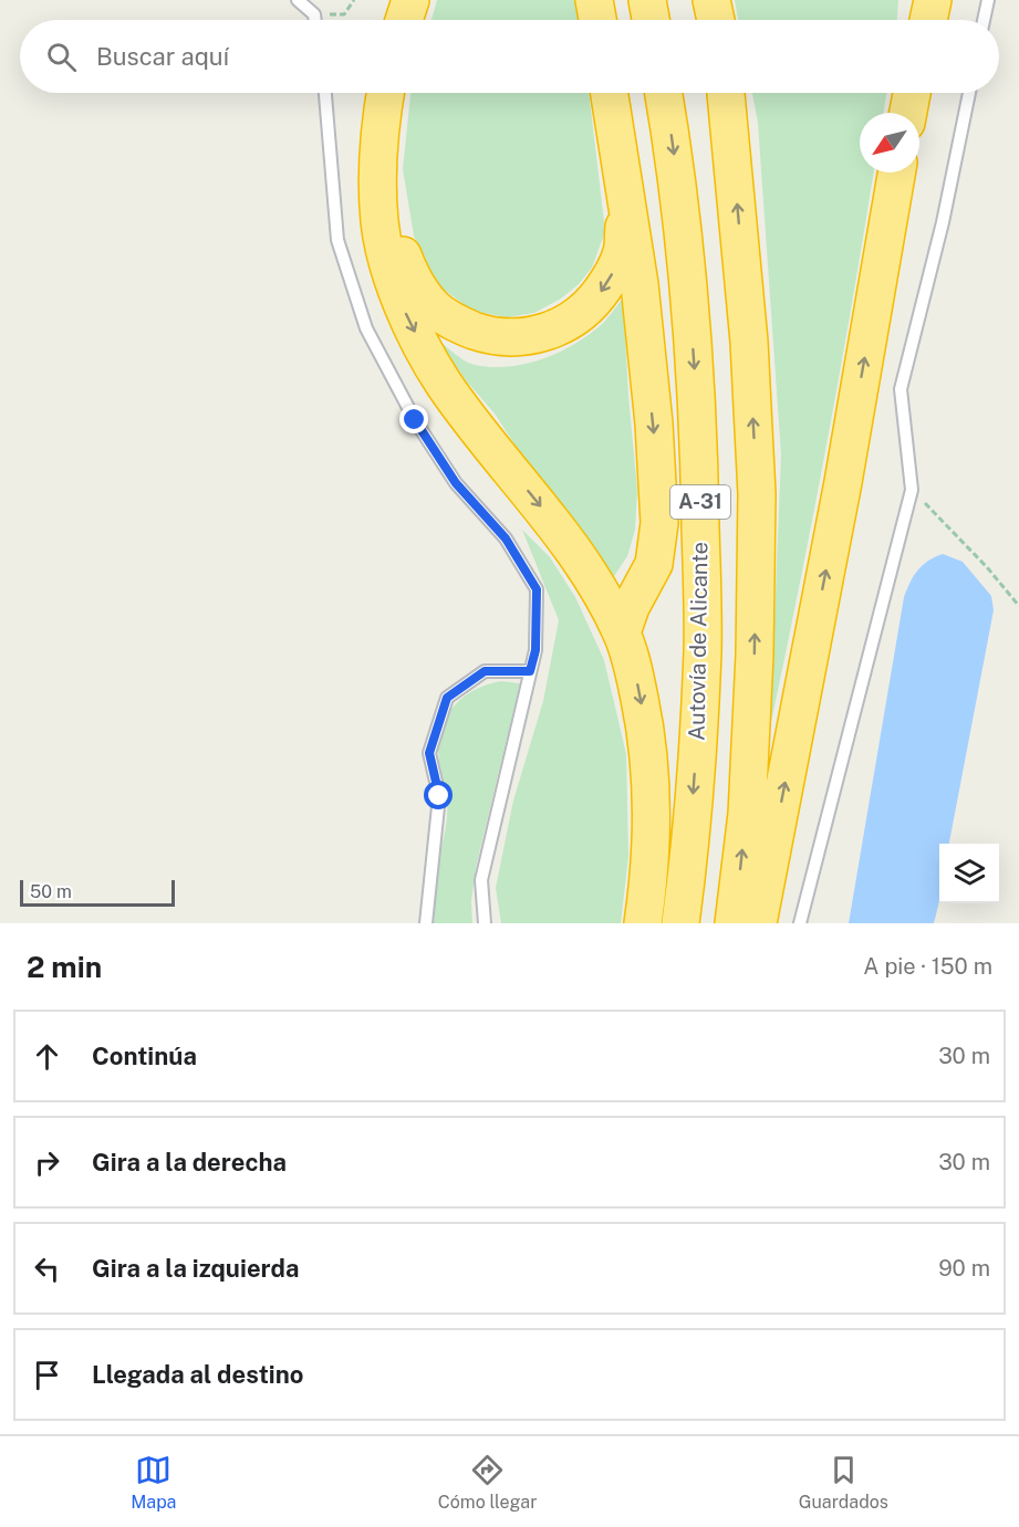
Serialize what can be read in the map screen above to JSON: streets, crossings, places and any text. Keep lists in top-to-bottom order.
{
  "streets": {
    "highway": ["A-31", "Autovía de Alicante"]
  },
  "scale_bar": "50 m",
  "north": "bottom left",
  "page": {
    "search": "Buscar aquí",
    "scale": "50 m",
    "heading": ["2 min", "A pie · 150 m"],
    "list": [
      ["Continúa", "30 m"],
      ["Gira a la derecha", "30 m"],
      ["Gira a la izquierda", "90 m"],
      "Llegada al destino"
    ],
    "nav": ["Mapa", "Cómo llegar", "Guardados"]
  }
}
